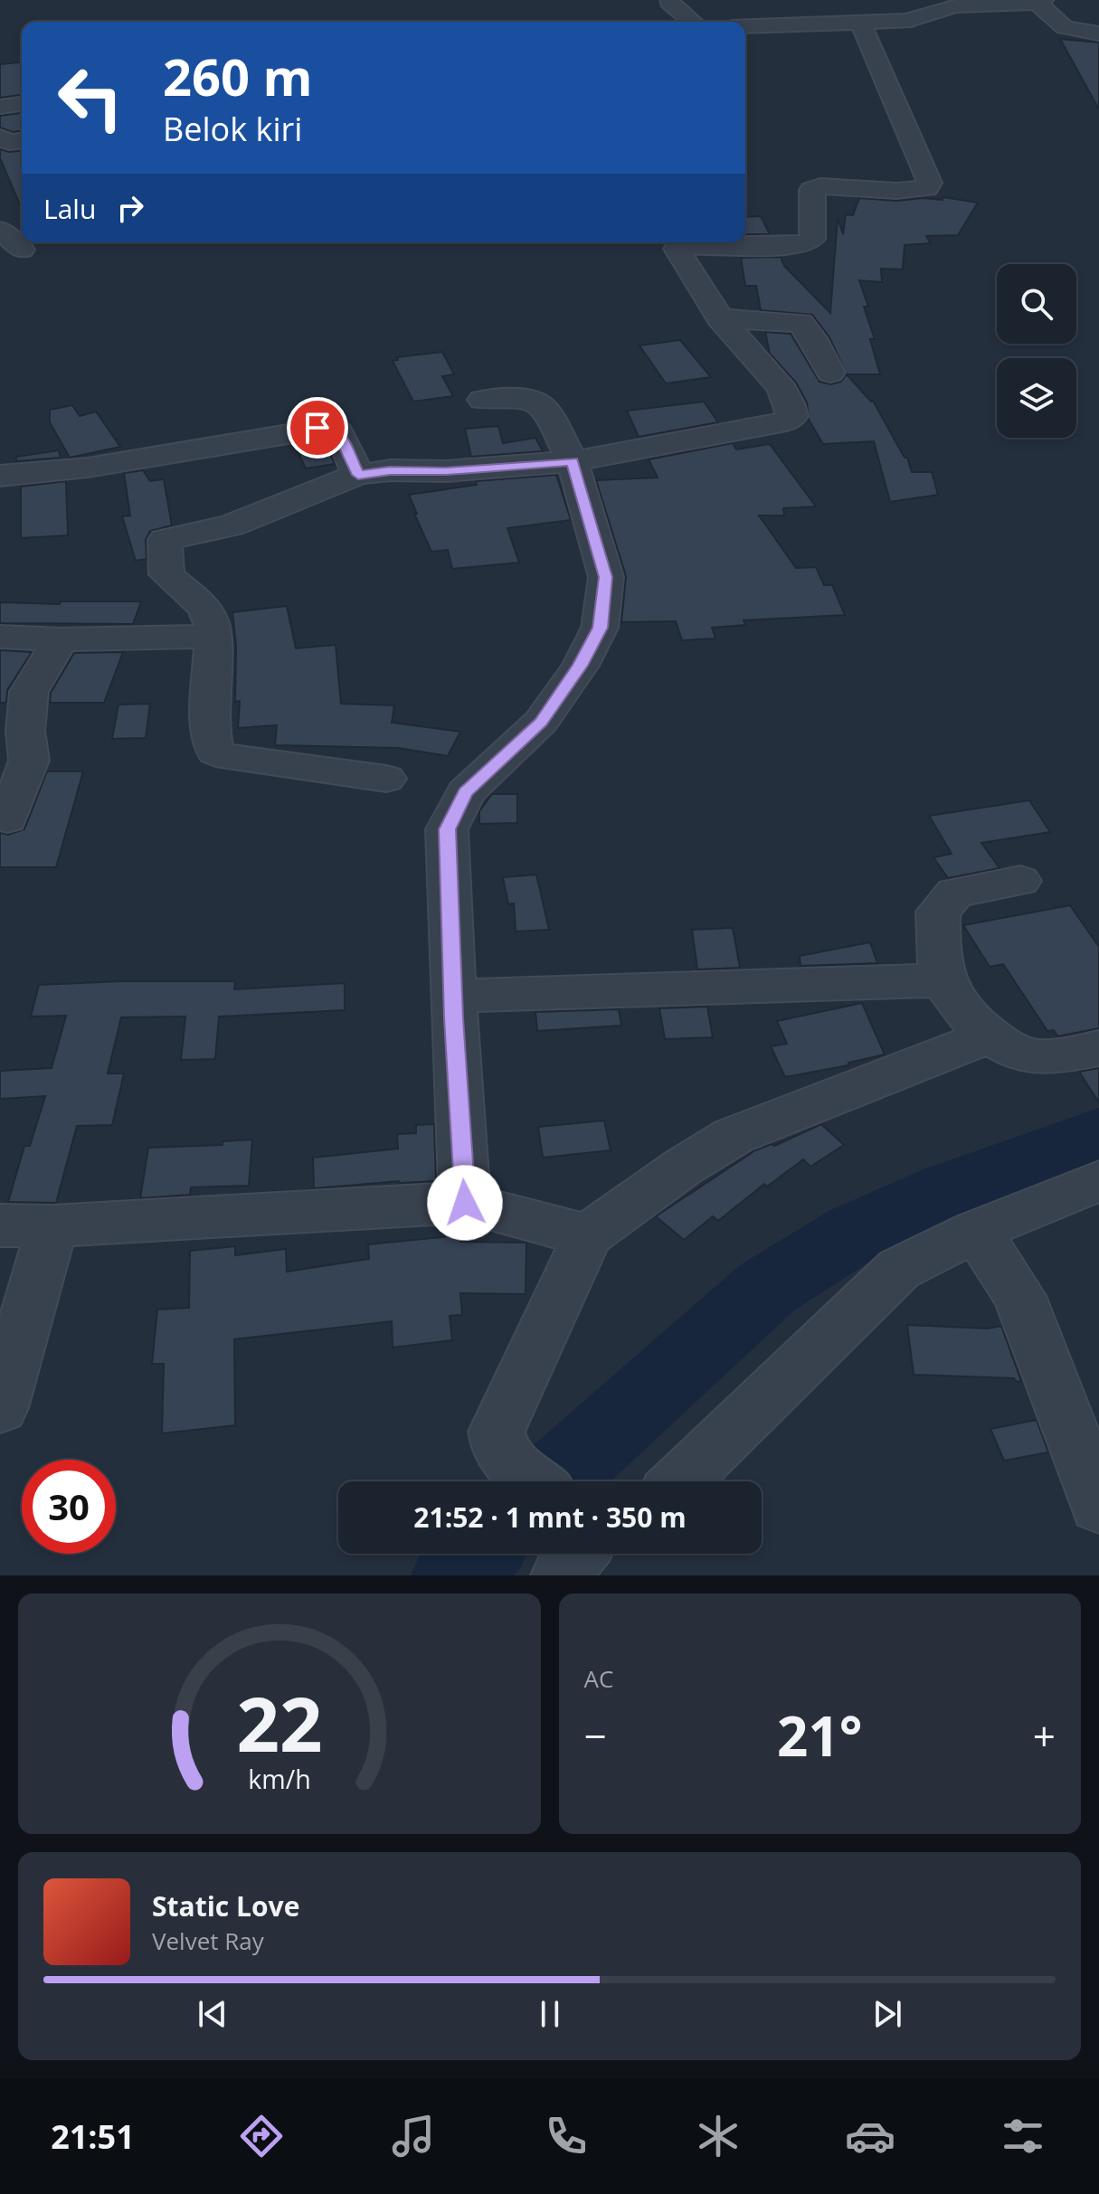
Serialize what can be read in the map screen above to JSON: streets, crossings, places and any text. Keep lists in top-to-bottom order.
{
  "page": {
    "turn": ["260 m", "Belok kiri"],
    "then": "Lalu",
    "limit": "30",
    "trip": "21:52 · 1 mnt · 350 m",
    "tile": "AC",
    "heat": ["−", "21°", "+"],
    "song": ["Static Love", "Velvet Ray"],
    "tabs": "21:51",
    "gauge": ["22", "km/h"]
  }
}
